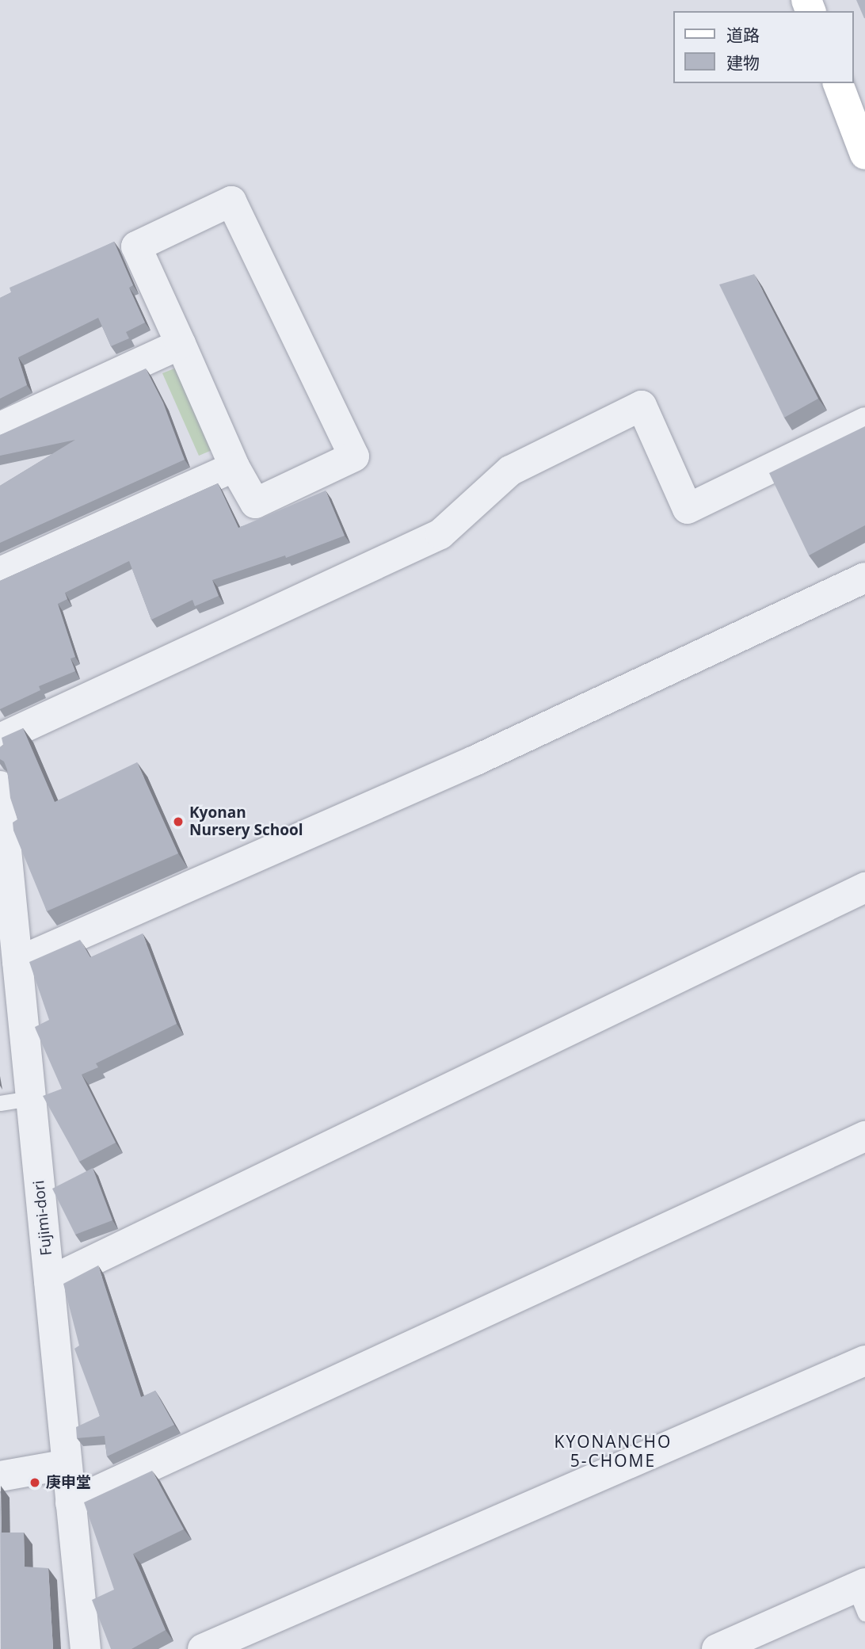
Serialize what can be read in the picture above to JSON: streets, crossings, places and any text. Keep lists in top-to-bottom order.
{
  "streets": {
    "street": ["Fujimi-dori"]
  },
  "districts": ["KYONANCHO 5-CHOME"],
  "places": ["Kyonan Nursery School", "庚申堂"],
  "legend": ["道路", "建物"]
}
